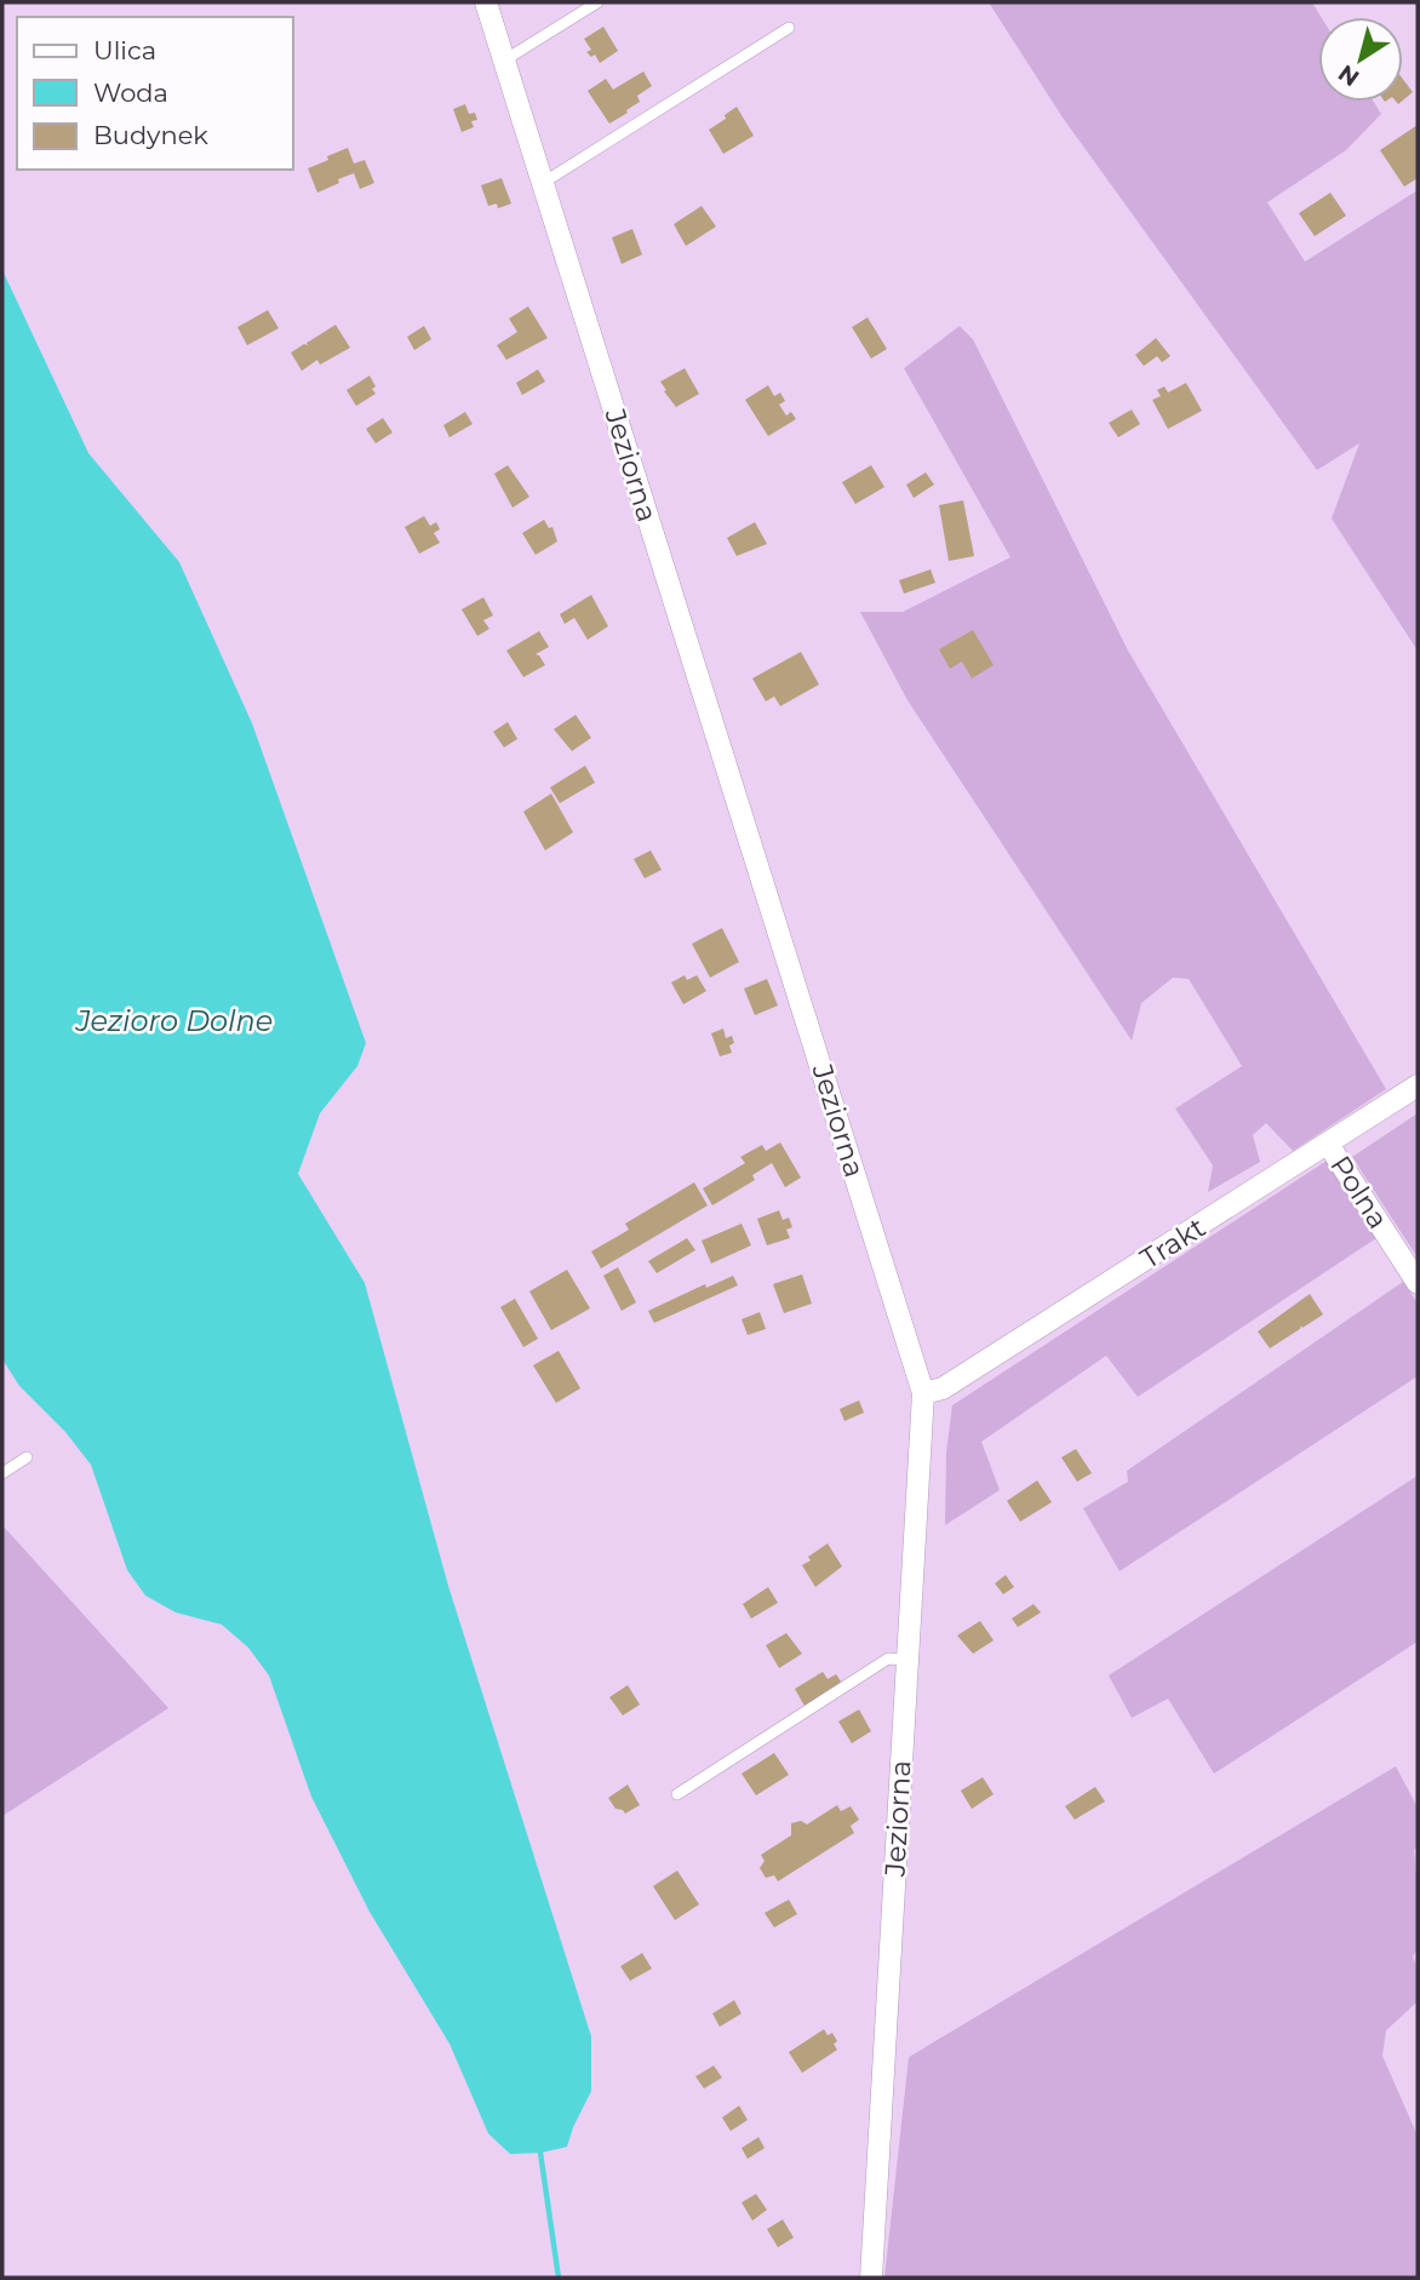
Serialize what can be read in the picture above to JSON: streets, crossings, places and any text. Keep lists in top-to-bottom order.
{
  "streets": {
    "street": ["Jeziorna", "Polna", "Trakt"]
  },
  "crossings": [
    ["Jeziorna", "Trakt"],
    ["Polna", "Trakt"]
  ],
  "water": ["Jezioro Dolne"],
  "legend": ["Ulica", "Woda", "Budynek"],
  "north": "bottom left"
}
